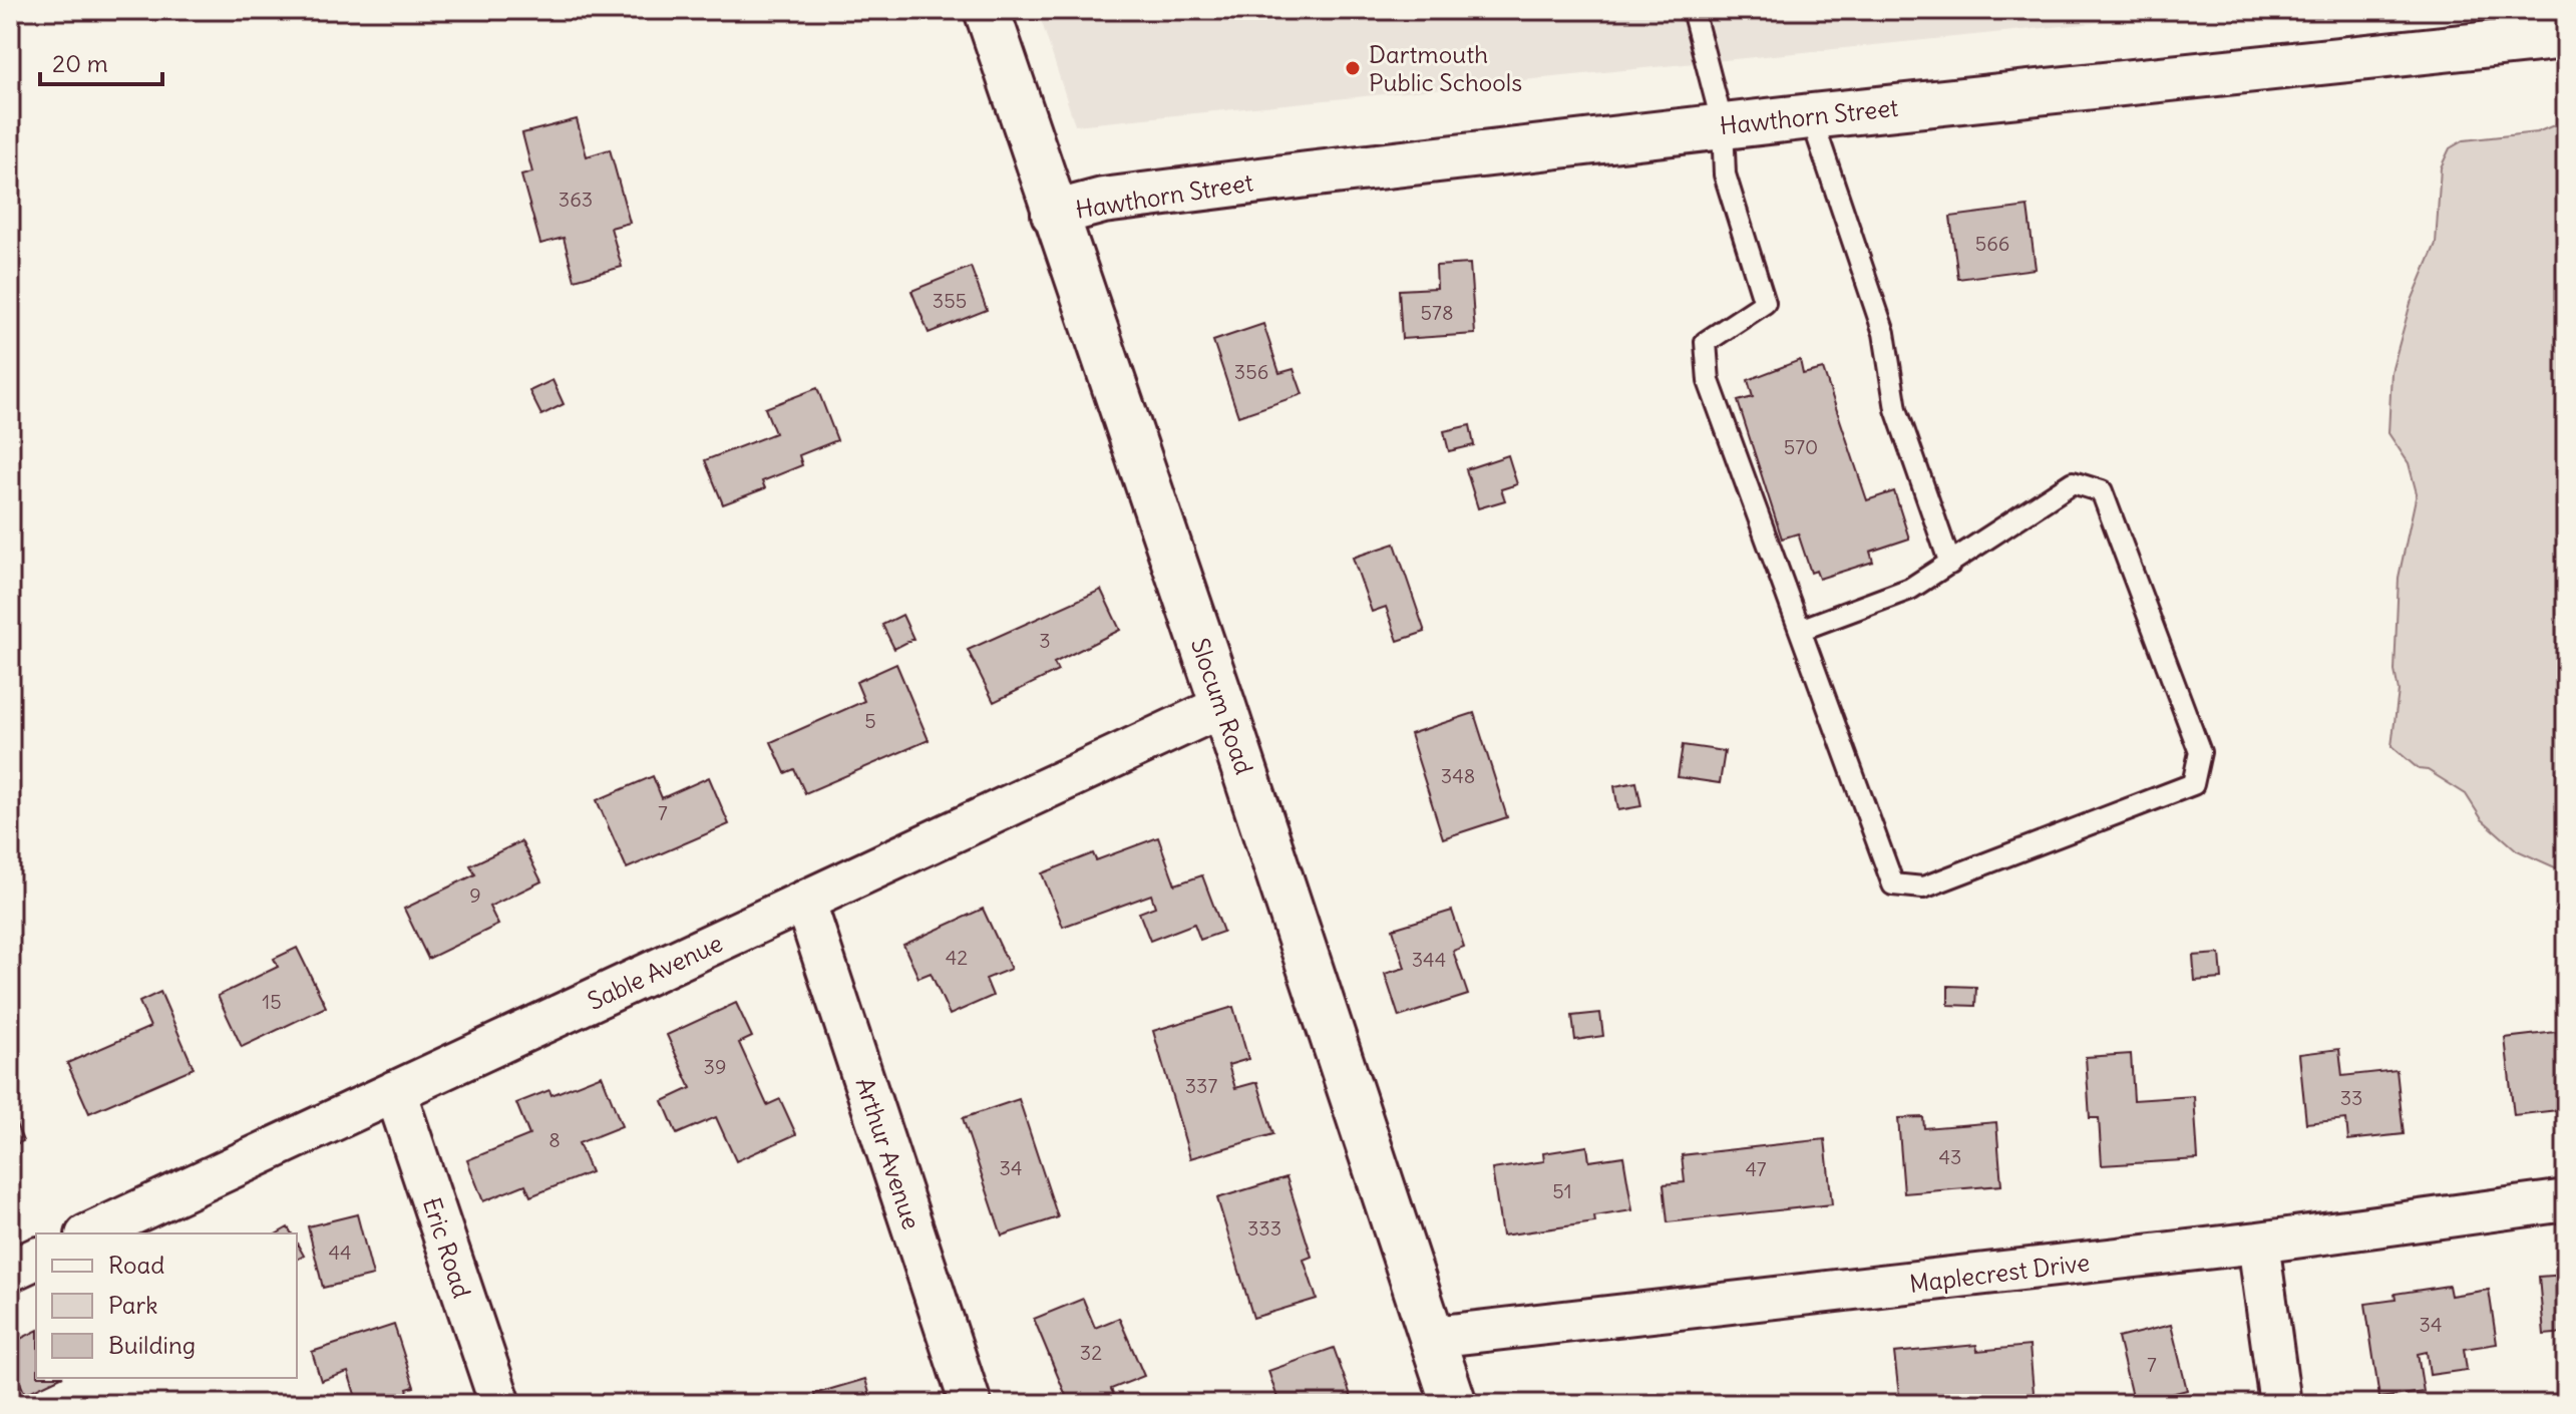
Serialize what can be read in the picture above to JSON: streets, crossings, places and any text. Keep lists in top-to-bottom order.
{
  "streets": {
    "main road": ["Hawthorn Street", "Slocum Road"],
    "street": [
      "Sable Avenue",
      "Arthur Avenue",
      "Eric Road",
      "Maplecrest Drive"
    ]
  },
  "crossings": [
    ["Hawthorn Street", "Slocum Road"],
    ["Slocum Road", "Sable Avenue"],
    ["Slocum Road", "Maplecrest Drive"],
    ["Sable Avenue", "Arthur Avenue"],
    ["Sable Avenue", "Eric Road"]
  ],
  "places": ["Dartmouth Public Schools"],
  "house_numbers": [
    "363",
    "566",
    "355",
    "578",
    "356",
    "570",
    "3",
    "5",
    "348",
    "7",
    "9",
    "42",
    "344",
    "15",
    "39",
    "337",
    "33",
    "8",
    "43",
    "34",
    "47",
    "51",
    "333",
    "44",
    "34",
    "32",
    "7"
  ],
  "legend": ["Road", "Park", "Building"],
  "scale_bar": "20 m"
}
